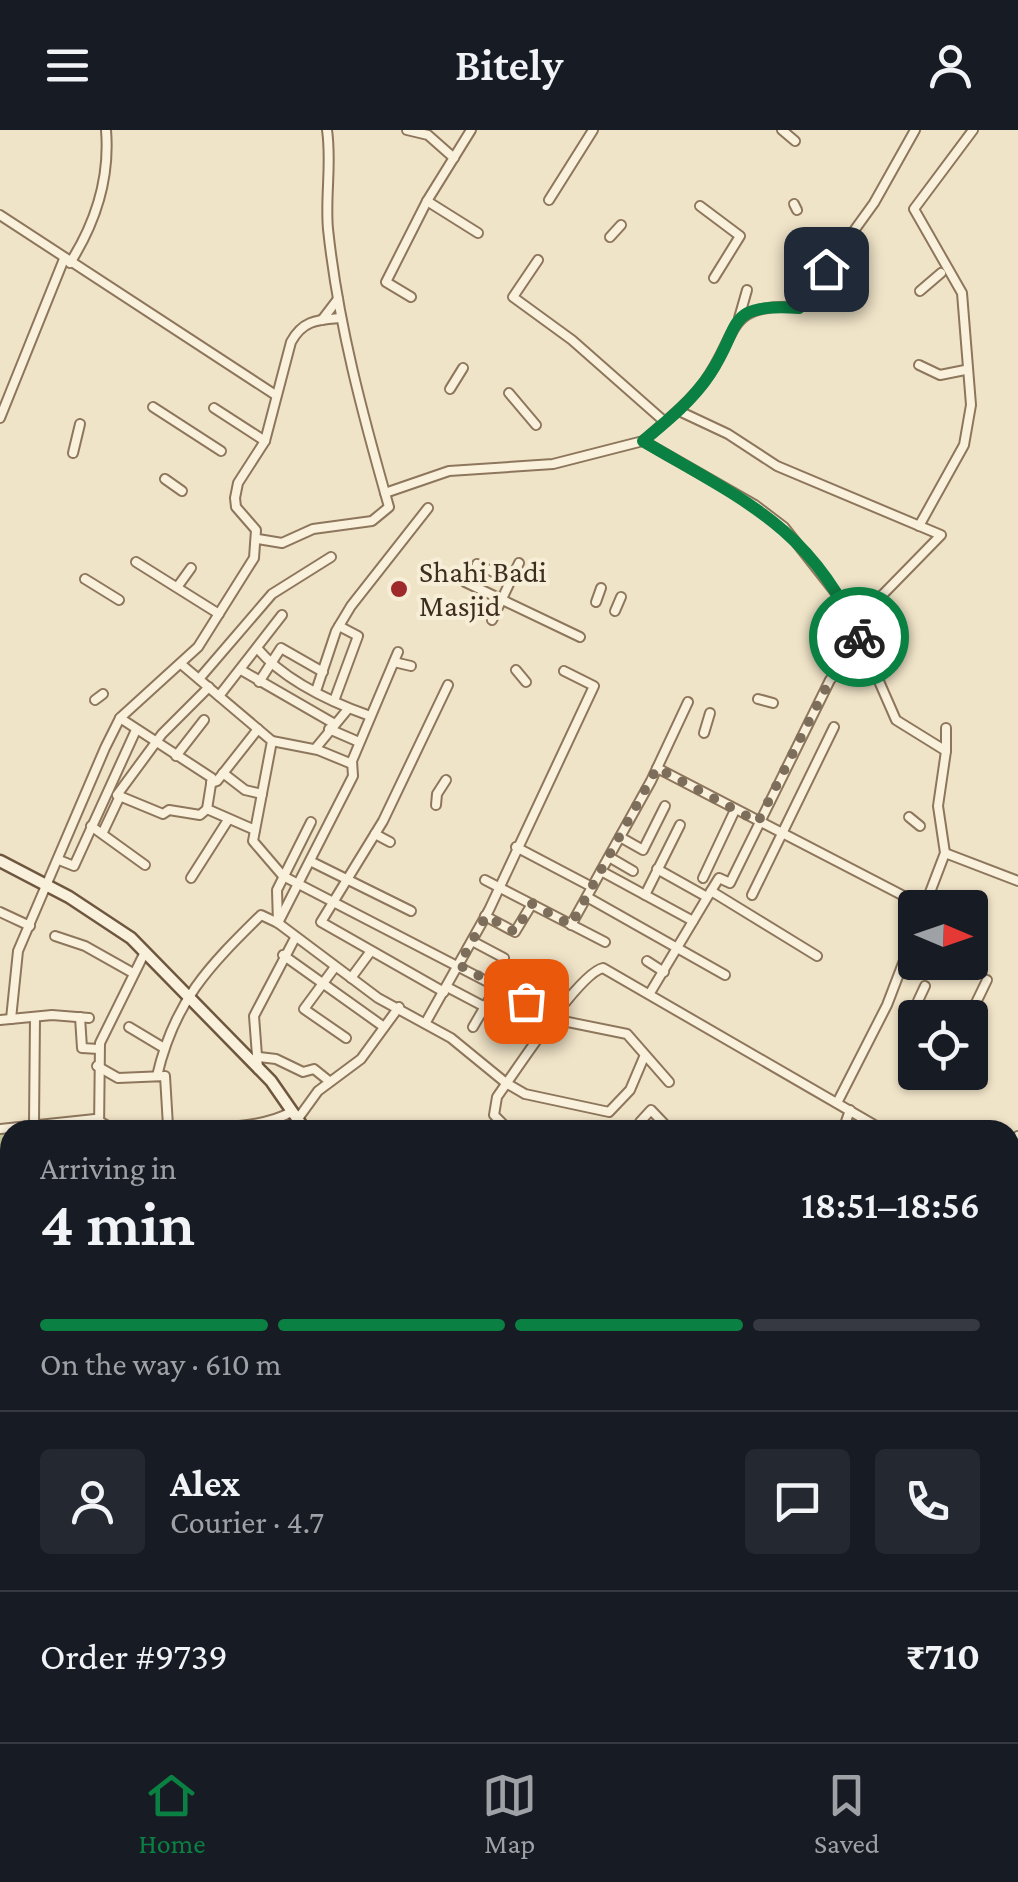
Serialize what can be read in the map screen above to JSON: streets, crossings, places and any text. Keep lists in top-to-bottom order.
{
  "places": ["Shahi Badi Masjid"],
  "north": "right",
  "page": {
    "header": "Bitely",
    "heading": ["4 min", "Arriving in", "18:51–18:56"],
    "panel": [
      "Alex",
      "Courier · 4.7",
      "Order #9739",
      "₹710"
    ],
    "bar": "On the way · 610 m",
    "tabs": ["Home", "Map", "Saved"]
  }
}
